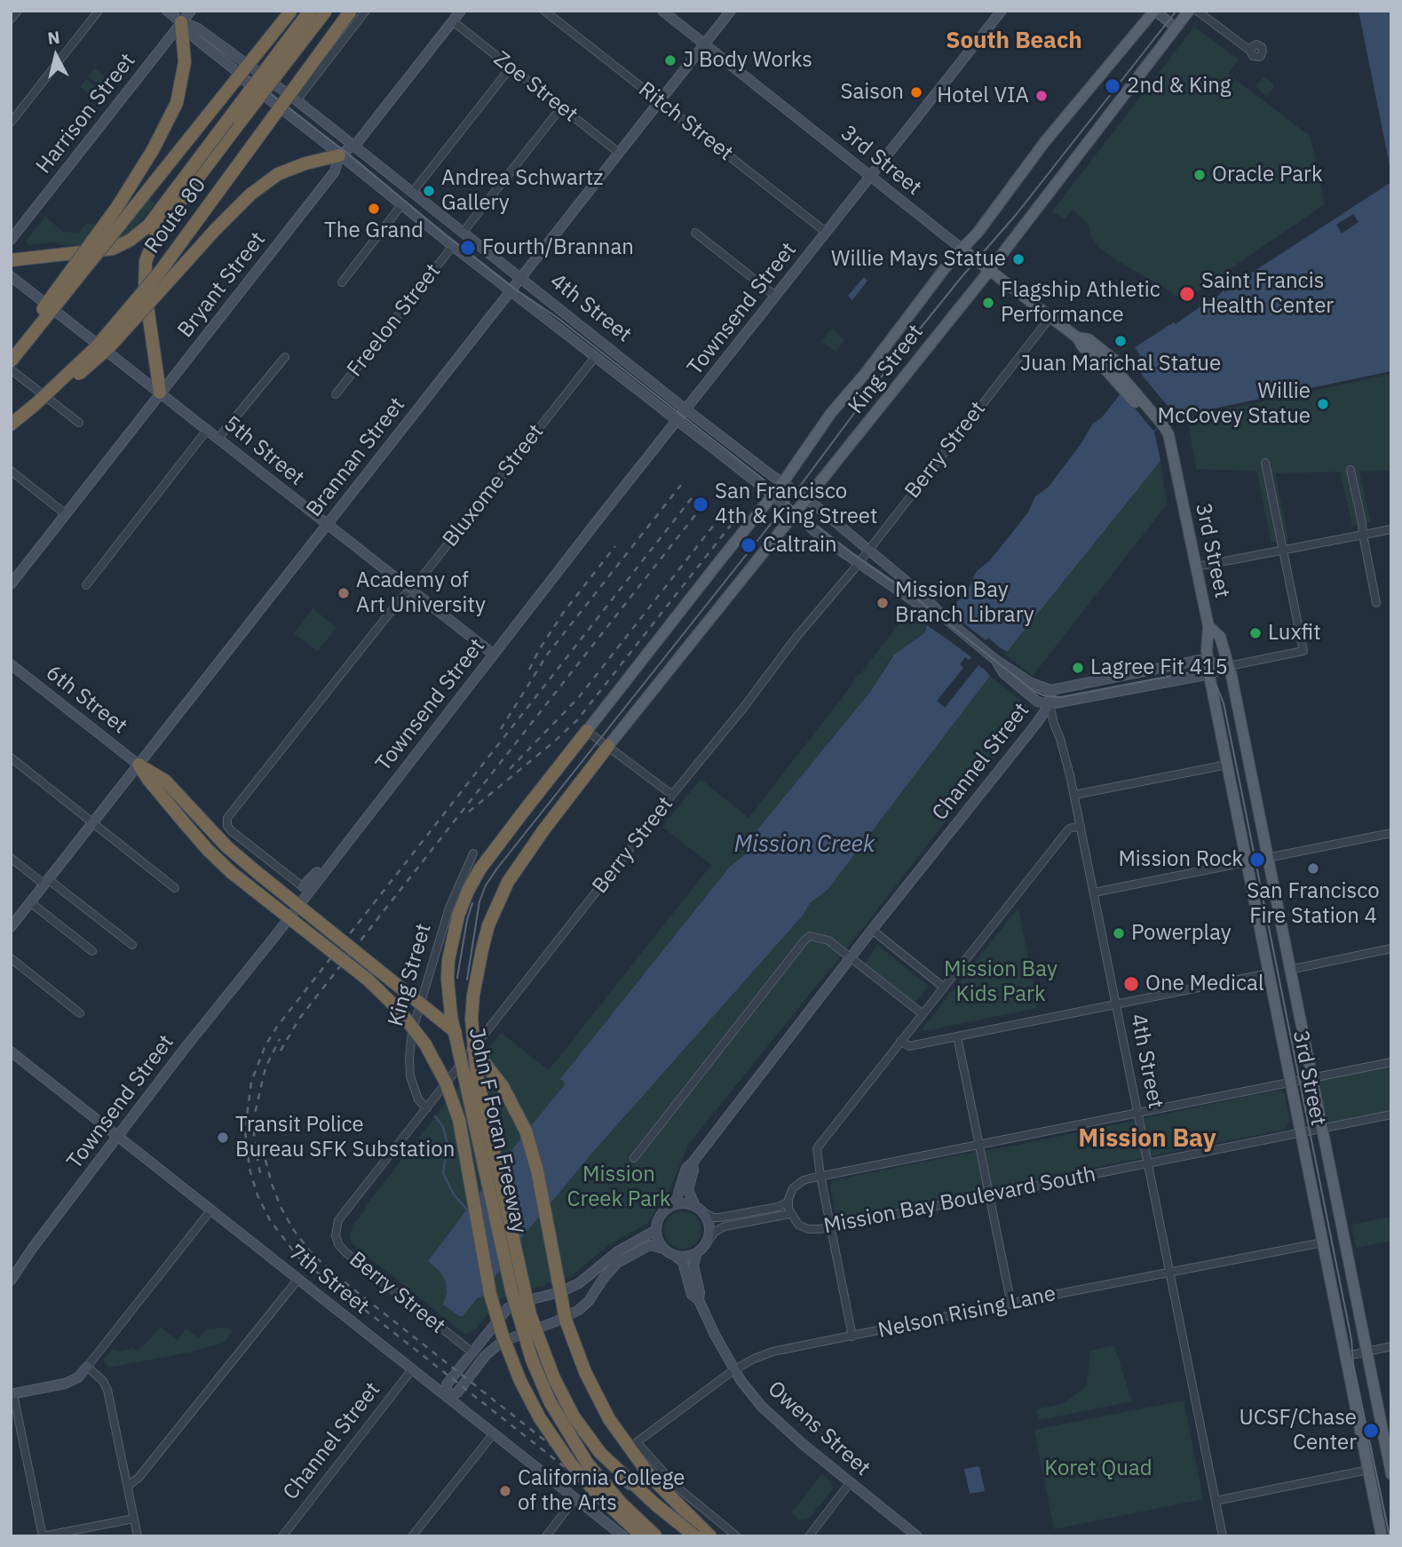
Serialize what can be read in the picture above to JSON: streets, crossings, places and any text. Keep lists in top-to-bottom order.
{
  "streets": {
    "highway": ["Route 80", "John F Foran Freeway"],
    "main road": [
      "Harrison Street",
      "3rd Street",
      "Bryant Street",
      "4th Street",
      "Townsend Street",
      "King Street",
      "5th Street",
      "Brannan Street",
      "6th Street",
      "Channel Street",
      "7th Street",
      "Owens Street"
    ],
    "street": [
      "Zoe Street",
      "Ritch Street",
      "Freelon Street",
      "Berry Street",
      "Bluxome Street",
      "Mission Bay Boulevard South",
      "Nelson Rising Lane"
    ]
  },
  "crossings": [
    ["Zoe Street", "Brannan Street"],
    ["Harrison Street", "4th Street"],
    ["Ritch Street", "Townsend Street"],
    ["Ritch Street", "Brannan Street"],
    ["3rd Street", "Townsend Street"],
    ["3rd Street", "King Street"],
    ["3rd Street", "Berry Street"],
    ["3rd Street", "Brannan Street"],
    ["3rd Street", "Channel Street"],
    ["3rd Street", "Mission Bay Boulevard South"],
    ["3rd Street", "Nelson Rising Lane"],
    ["Bryant Street", "4th Street"],
    ["Bryant Street", "5th Street"],
    ["4th Street", "Townsend Street"],
    ["4th Street", "Freelon Street"],
    ["4th Street", "King Street"],
    ["4th Street", "Berry Street"],
    ["4th Street", "Brannan Street"],
    ["4th Street", "Bluxome Street"],
    ["4th Street", "Channel Street"],
    ["4th Street", "Mission Bay Boulevard South"],
    ["4th Street", "Nelson Rising Lane"],
    ["Townsend Street", "5th Street"],
    ["Townsend Street", "Bluxome Street"],
    ["Townsend Street", "7th Street"],
    ["King Street", "Berry Street"],
    ["King Street", "John F Foran Freeway"],
    ["5th Street", "Brannan Street"],
    ["5th Street", "Bluxome Street"],
    ["Brannan Street", "6th Street"],
    ["Channel Street", "7th Street"],
    ["Channel Street", "Owens Street"],
    ["Nelson Rising Lane", "Owens Street"]
  ],
  "districts": ["South Beach", "Mission Bay"],
  "water": ["Mission Creek"],
  "parks": ["Mission Bay Kids Park", "Mission Creek Park", "Koret Quad"],
  "places": [
    "J Body Works",
    "2nd & King",
    "Saison",
    "Hotel VIA",
    "Oracle Park",
    "Andrea Schwartz Gallery",
    "The Grand",
    "Fourth/Brannan",
    "Willie Mays Statue",
    "Saint Francis Health Center",
    "Flagship Athletic Performance",
    "Juan Marichal Statue",
    "Willie McCovey Statue",
    "San Francisco 4th & King Street",
    "Caltrain",
    "Academy of Art University",
    "Mission Bay Branch Library",
    "Luxfit",
    "Lagree Fit 415",
    "Mission Rock",
    "San Francisco Fire Station 4",
    "Powerplay",
    "One Medical",
    "Transit Police Bureau SFK Substation",
    "UCSF/Chase Center",
    "California College of the Arts"
  ],
  "north": "top"
}
